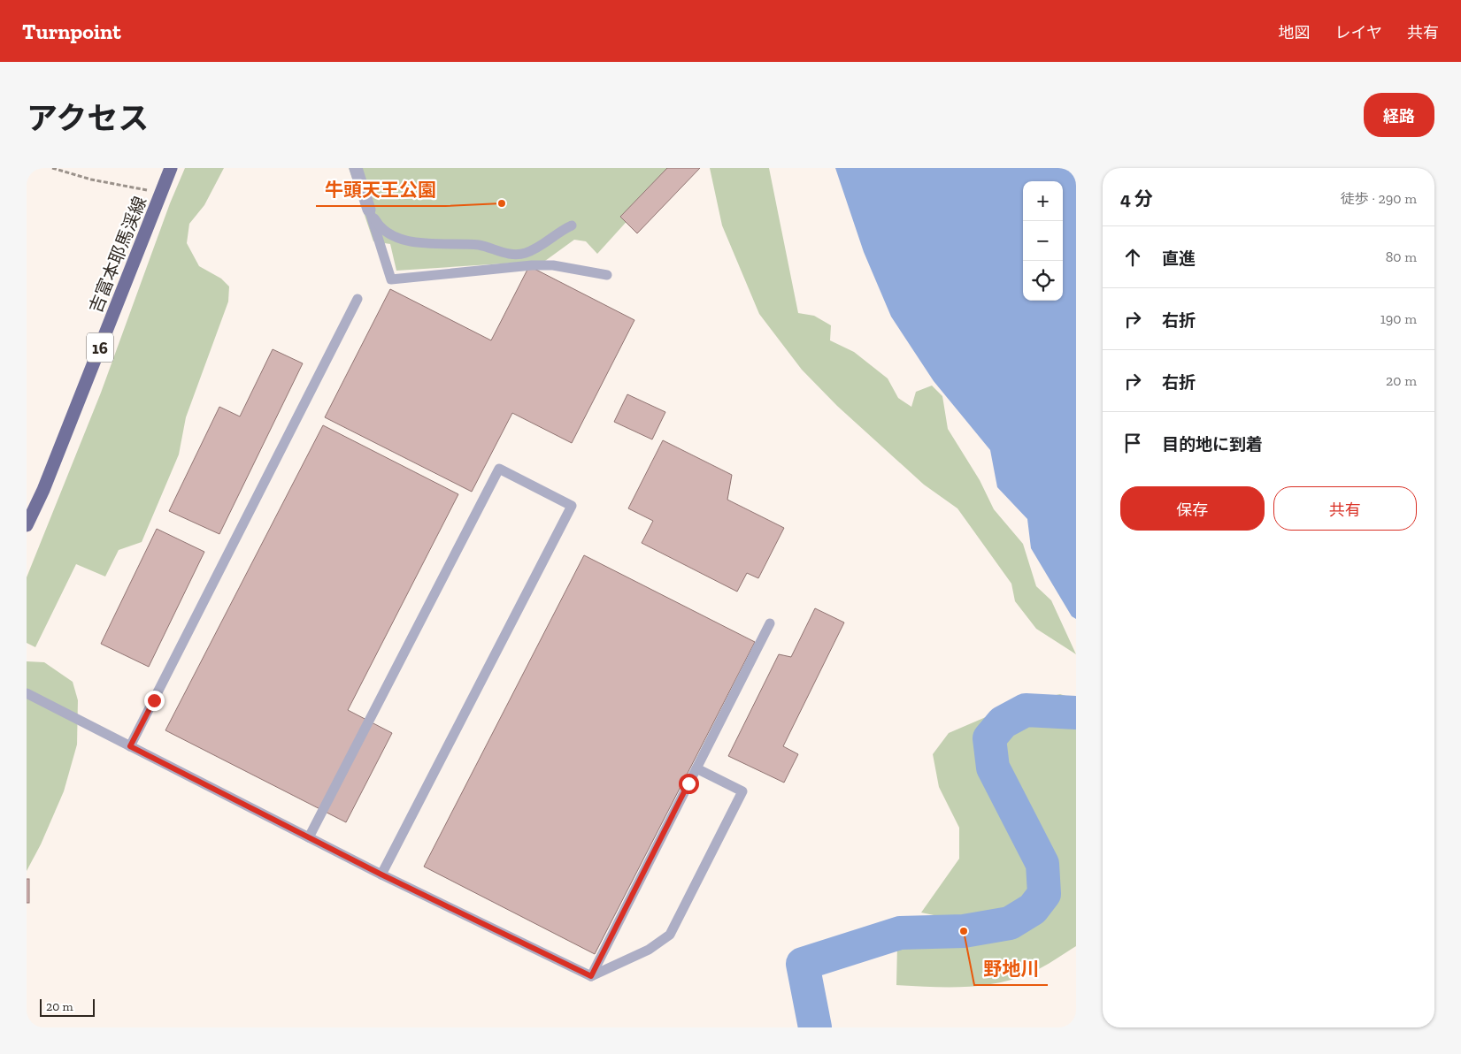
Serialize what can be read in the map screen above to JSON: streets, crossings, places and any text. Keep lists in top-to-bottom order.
{
  "streets": {
    "main road": ["吉富本耶馬渓線", "16"]
  },
  "places": ["牛頭天王公園", "野地川"],
  "scale_bar": "20 m",
  "page": {
    "header": "Turnpoint",
    "nav": ["地図", "レイヤ", "共有"],
    "title": "アクセス",
    "buttons": [
      "経路",
      ["保存", "共有"]
    ],
    "heading": ["4 分", "徒歩 · 290 m"],
    "map_buttons": ["+", "−"],
    "list": [
      ["直進", "80 m"],
      ["右折", "190 m"],
      ["右折", "20 m"],
      "目的地に到着"
    ],
    "scale": "20 m"
  }
}
